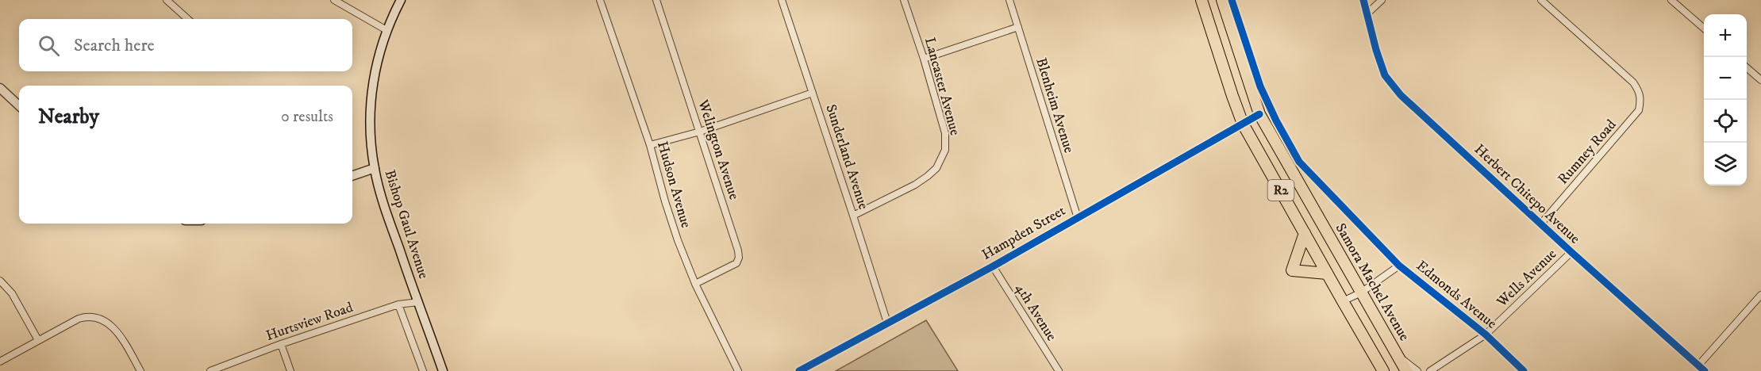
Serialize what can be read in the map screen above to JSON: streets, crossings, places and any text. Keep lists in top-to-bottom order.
{
  "streets": {
    "highway": ["R2", "Samora Machel Avenue"],
    "main road": ["Bishop Gaul Avenue"],
    "street": [
      "Lancaster Avenue",
      "Blenheim Avenue",
      "Welington Avenue",
      "Rumney Road",
      "Sunderland Avenue",
      "Hudson Avenue",
      "Herbert Chitepo Avenue",
      "Hampden Street",
      "Wells Avenue",
      "Edmonds Avenue",
      "4th Avenue",
      "Hurtsview Road"
    ]
  },
  "crossings": [
    ["Lancaster Avenue", "Sunderland Avenue"],
    ["Blenheim Avenue", "Hampden Street"],
    ["Welington Avenue", "Hudson Avenue"],
    ["Rumney Road", "Herbert Chitepo Avenue"],
    ["Sunderland Avenue", "Hampden Street"],
    ["R2", "Hampden Street"],
    ["Herbert Chitepo Avenue", "Wells Avenue"],
    ["Bishop Gaul Avenue", "Hurtsview Road"],
    ["Hampden Street", "Samora Machel Avenue"],
    ["Hampden Street", "4th Avenue"],
    ["Wells Avenue", "Edmonds Avenue"]
  ],
  "page": {
    "map_buttons": ["+", "−"],
    "search": "Search here",
    "heading": ["Nearby", "0 results"]
  }
}
